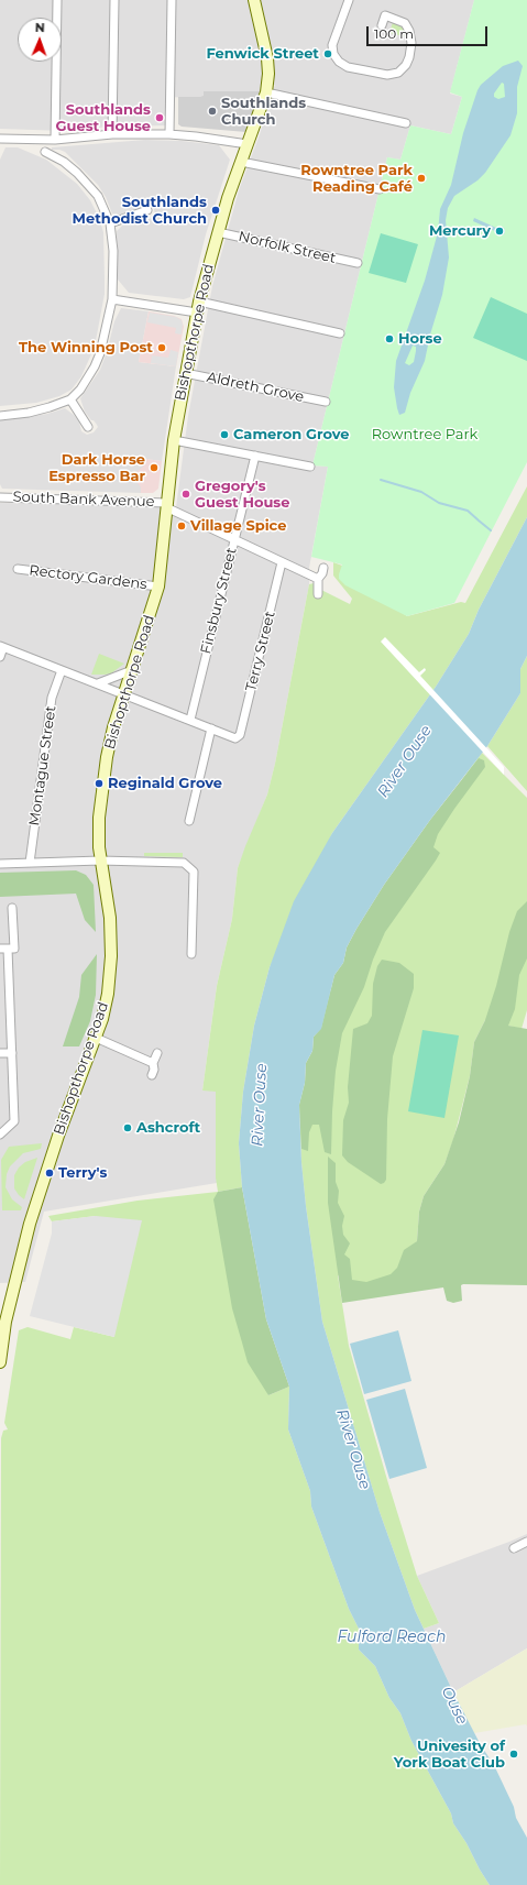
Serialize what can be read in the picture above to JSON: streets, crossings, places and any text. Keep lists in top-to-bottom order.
{
  "streets": {
    "street": [
      "Norfolk Street",
      "Bishopthorpe Road",
      "Aldreth Grove",
      "South Bank Avenue",
      "Rectory Gardens",
      "Finsbury Street",
      "Terry Street",
      "Montague Street"
    ]
  },
  "crossings": [
    ["Norfolk Street", "Bishopthorpe Road"],
    ["Bishopthorpe Road", "Aldreth Grove"],
    ["Bishopthorpe Road", "South Bank Avenue"],
    ["Bishopthorpe Road", "Rectory Gardens"]
  ],
  "water": ["River Ouse", "Fulford Reach", "Ouse"],
  "parks": ["Rowntree Park"],
  "places": [
    "Fenwick Street",
    "Southlands Church",
    "Southlands Guest House",
    "Rowntree Park Reading Café",
    "Southlands Methodist Church",
    "Mercury",
    "Horse",
    "The Winning Post",
    "Cameron Grove",
    "Dark Horse Espresso Bar",
    "Gregory's Guest House",
    "Village Spice",
    "Reginald Grove",
    "Ashcroft",
    "Terry's",
    "Univesity of York Boat Club"
  ],
  "scale_bar": "100 m",
  "north": "top"
}
